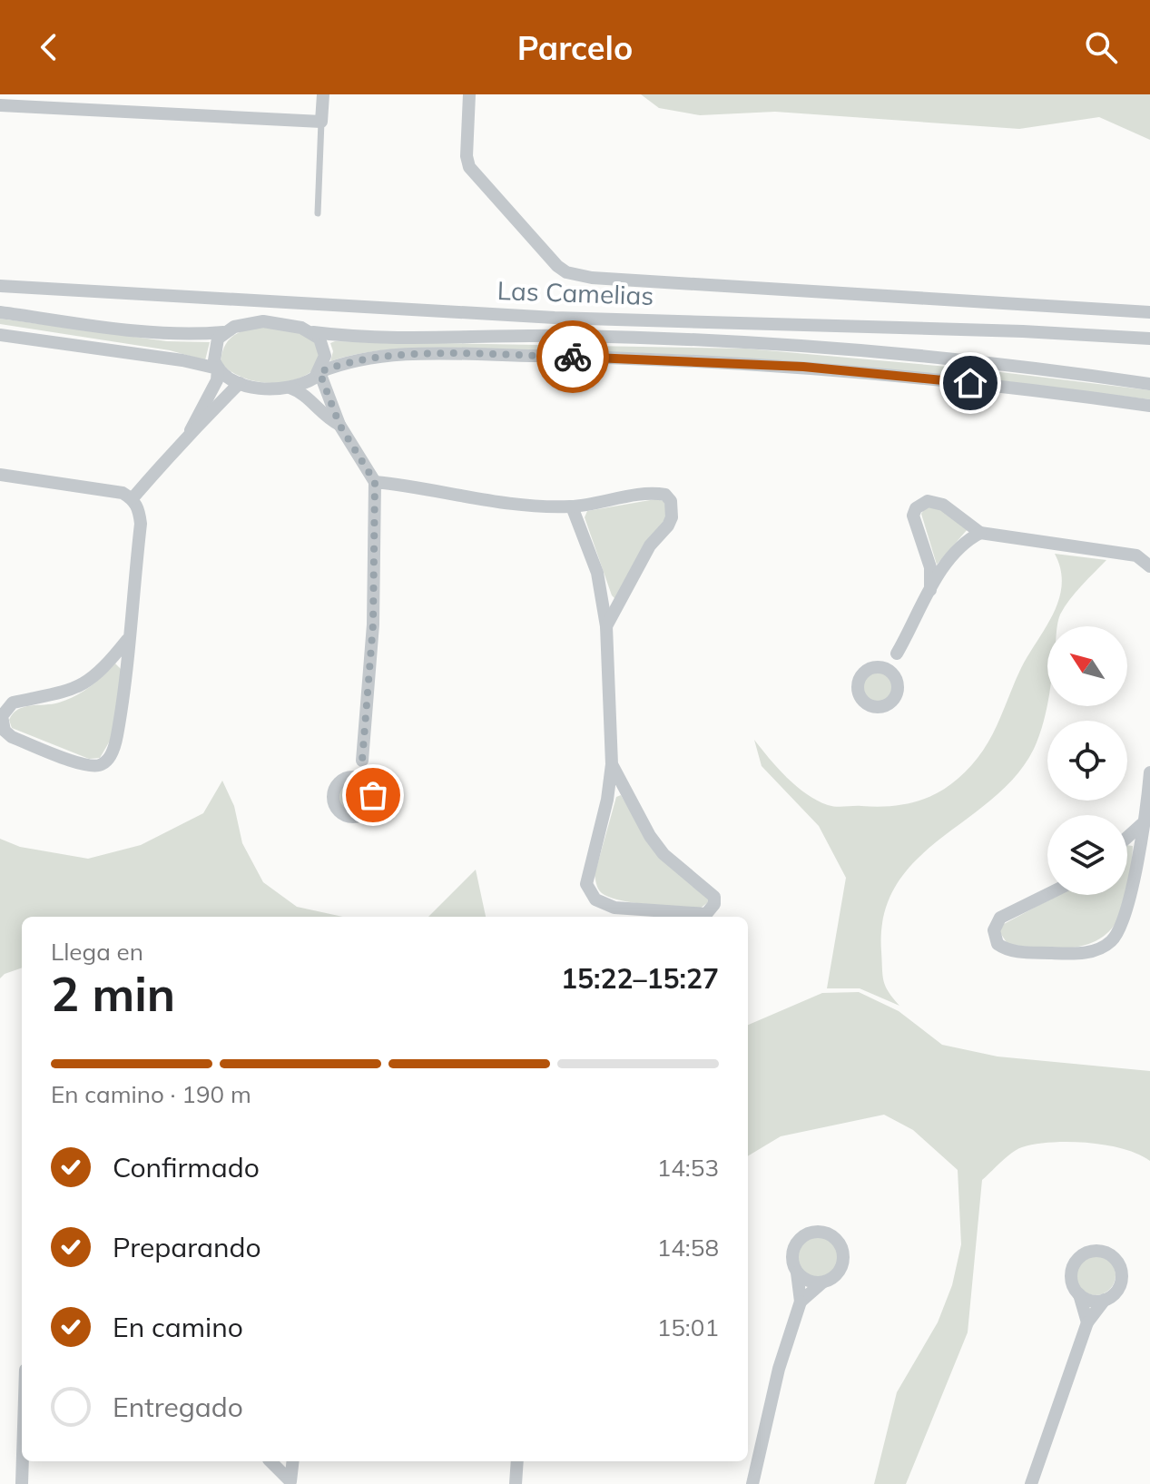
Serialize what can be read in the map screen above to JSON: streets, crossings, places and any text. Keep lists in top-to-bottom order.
{
  "streets": {
    "street": ["Las Camelias"]
  },
  "north": "top left",
  "page": {
    "header": "Parcelo",
    "heading": ["2 min", "Llega en", "15:22–15:27"],
    "bar": "En camino · 190 m",
    "list": [
      ["Confirmado", "14:53"],
      ["Preparando", "14:58"],
      ["En camino", "15:01"],
      "Entregado"
    ]
  }
}
